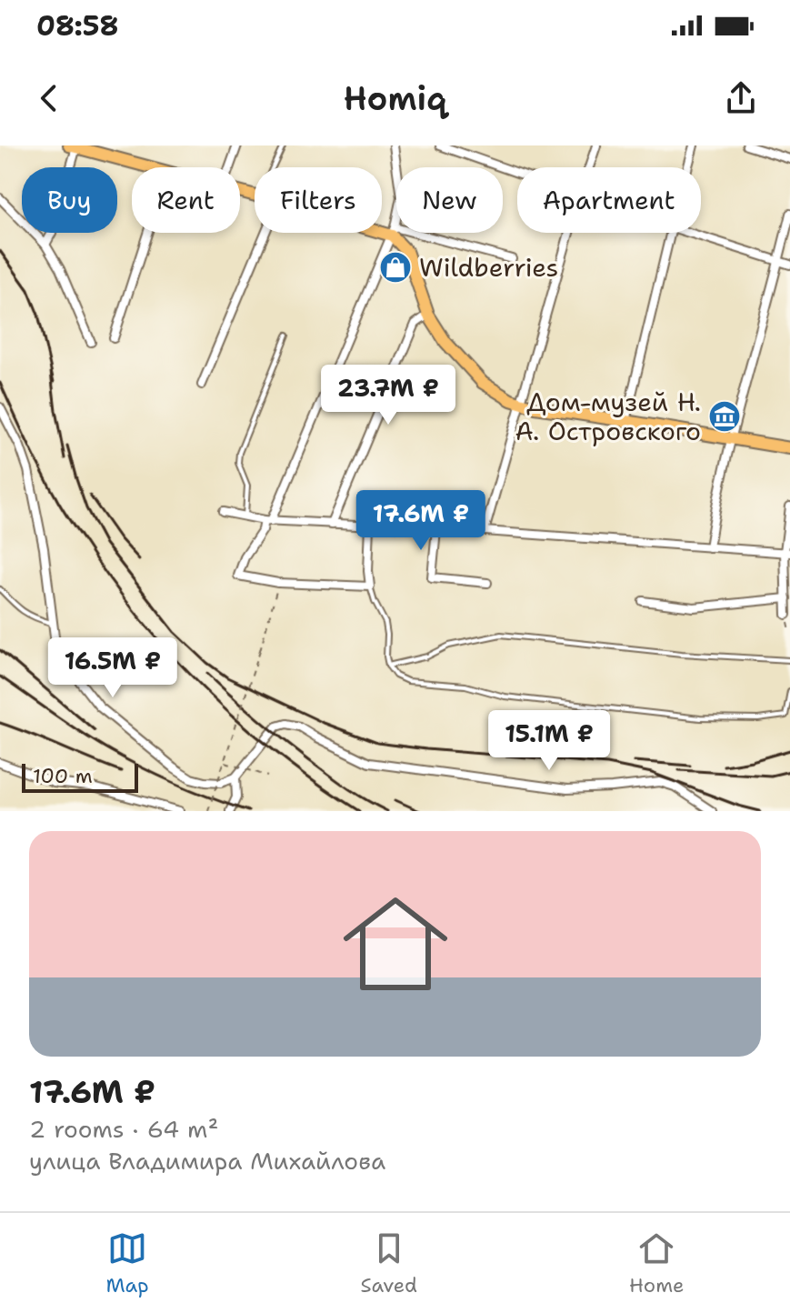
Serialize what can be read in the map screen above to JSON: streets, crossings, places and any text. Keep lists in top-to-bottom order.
{
  "places": {
    "shop": ["Wildberries"],
    "museum": ["Дом-музей Н. А. Островского"]
  },
  "scale_bar": "100 m",
  "page": {
    "status": "08:58",
    "header": "Homiq",
    "chip": [
      "Buy",
      "Rent",
      "Filters",
      "New",
      "Apartment"
    ],
    "price": [
      "23.7M ₽",
      "17.6M ₽",
      "16.5M ₽",
      "15.1M ₽"
    ],
    "scale": "100 m",
    "list": [
      {
        "name": "17.6M ₽",
        "note": "2 rooms · 64 m² · улица Владимира Михайлова"
      }
    ],
    "tabs": ["Map", "Saved", "Home"]
  }
}
